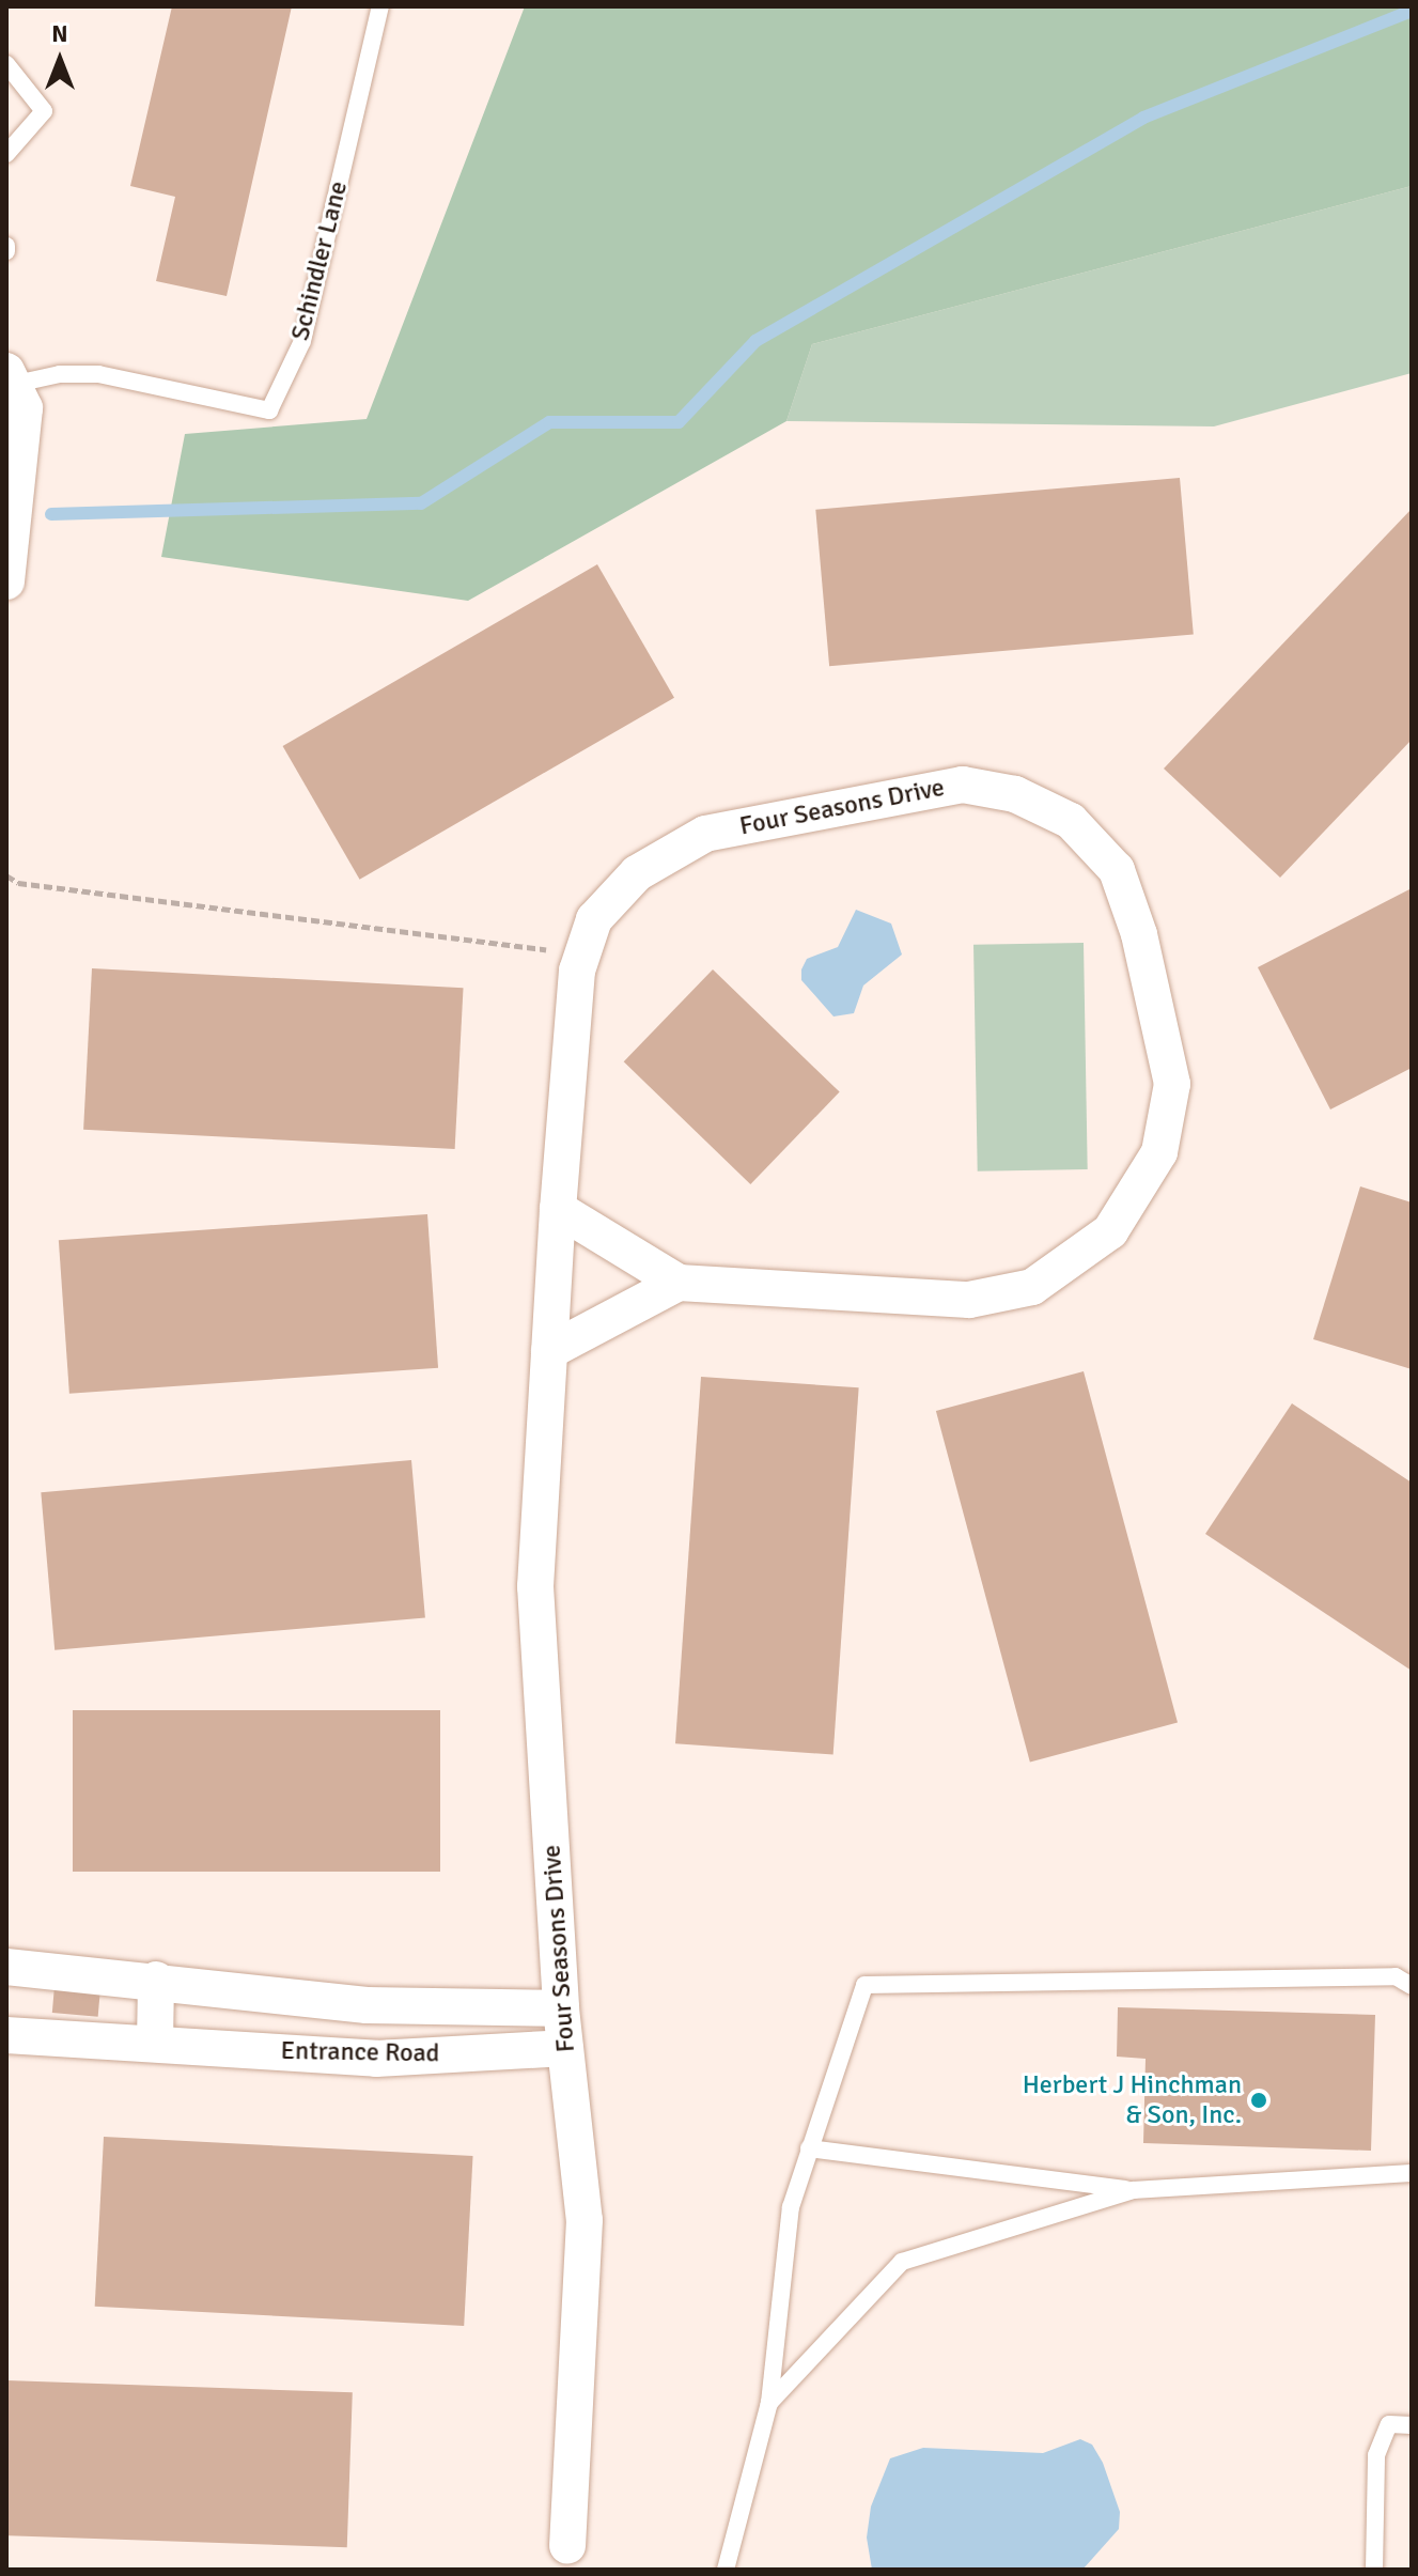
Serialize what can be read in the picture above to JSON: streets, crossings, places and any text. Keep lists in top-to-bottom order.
{
  "streets": {
    "street": ["Four Seasons Drive", "Entrance Road"],
    "lane": ["Schindler Lane"]
  },
  "crossings": [
    ["Four Seasons Drive", "Entrance Road"]
  ],
  "places": ["Herbert J Hinchman & Son, Inc."],
  "north": "top"
}
